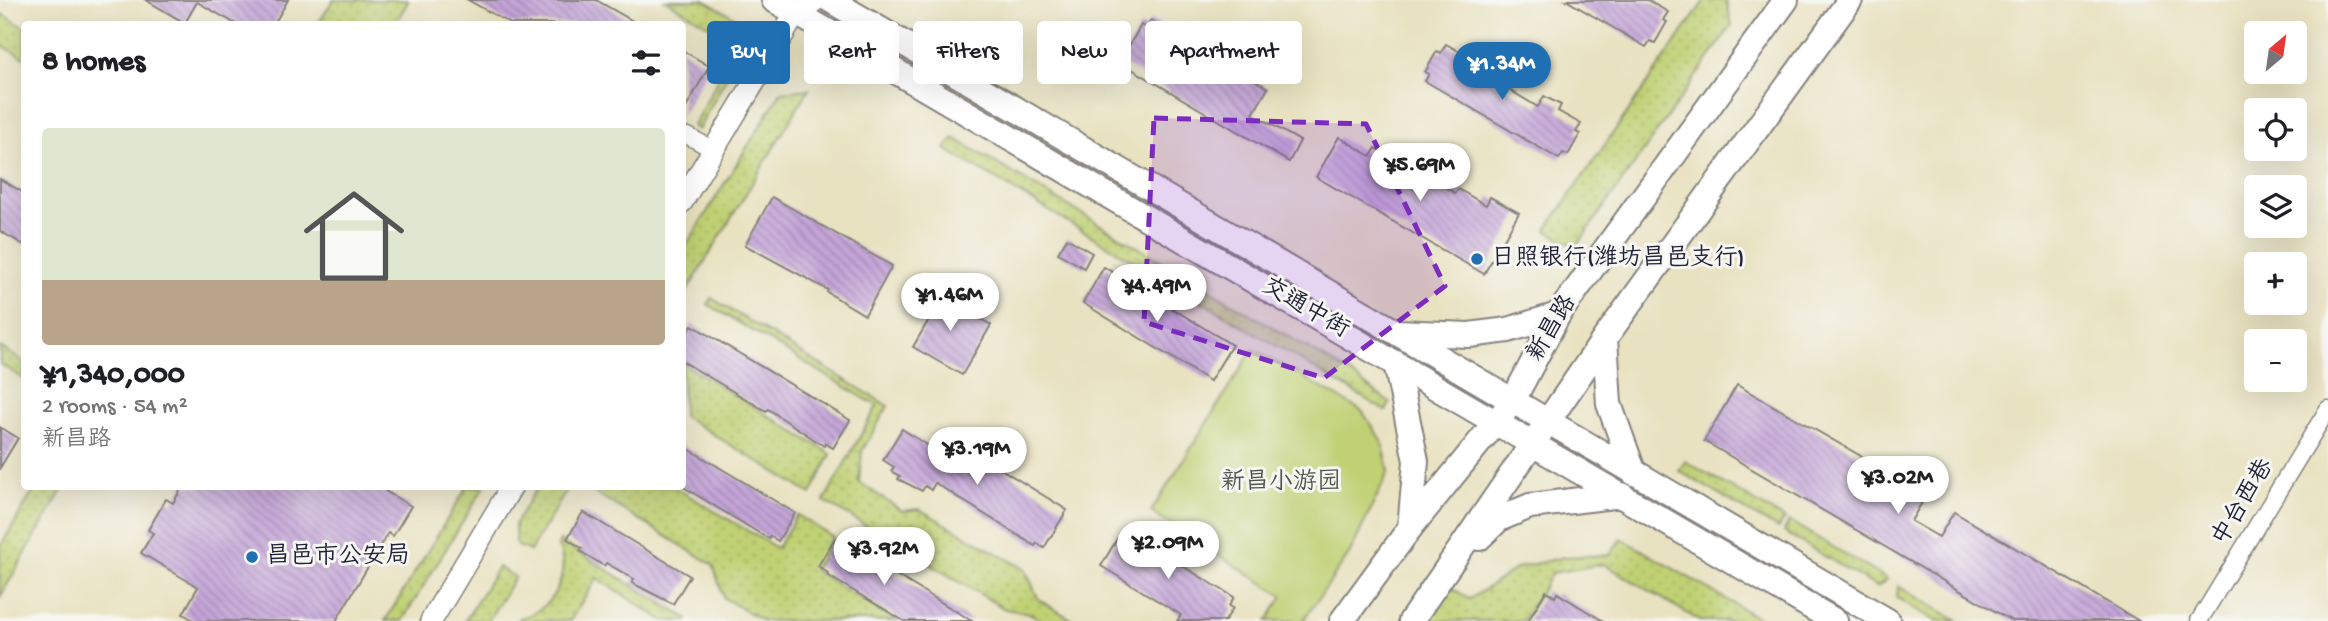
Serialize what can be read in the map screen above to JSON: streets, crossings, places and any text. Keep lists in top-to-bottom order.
{
  "streets": {
    "main road": ["交通中街", "新昌路"],
    "street": ["中台西巷"]
  },
  "crossings": [
    ["交通中街", "新昌路"]
  ],
  "parks": ["新昌小游园"],
  "places": ["日照银行(潍坊昌邑支行)", "昌邑市公安局"],
  "north": "top right",
  "page": {
    "map_buttons": ["+", "−"],
    "chip": [
      "Buy",
      "Rent",
      "Filters",
      "New",
      "Apartment"
    ],
    "heading": "8 homes",
    "price": [
      "¥1.34M",
      "¥5.69M",
      "¥4.49M",
      "¥1.46M",
      "¥3.19M",
      "¥3.02M",
      "¥2.09M",
      "¥3.92M"
    ],
    "list": [
      {
        "name": "¥1,340,000",
        "note": "2 rooms · 54 m² · 新昌路"
      }
    ]
  }
}
